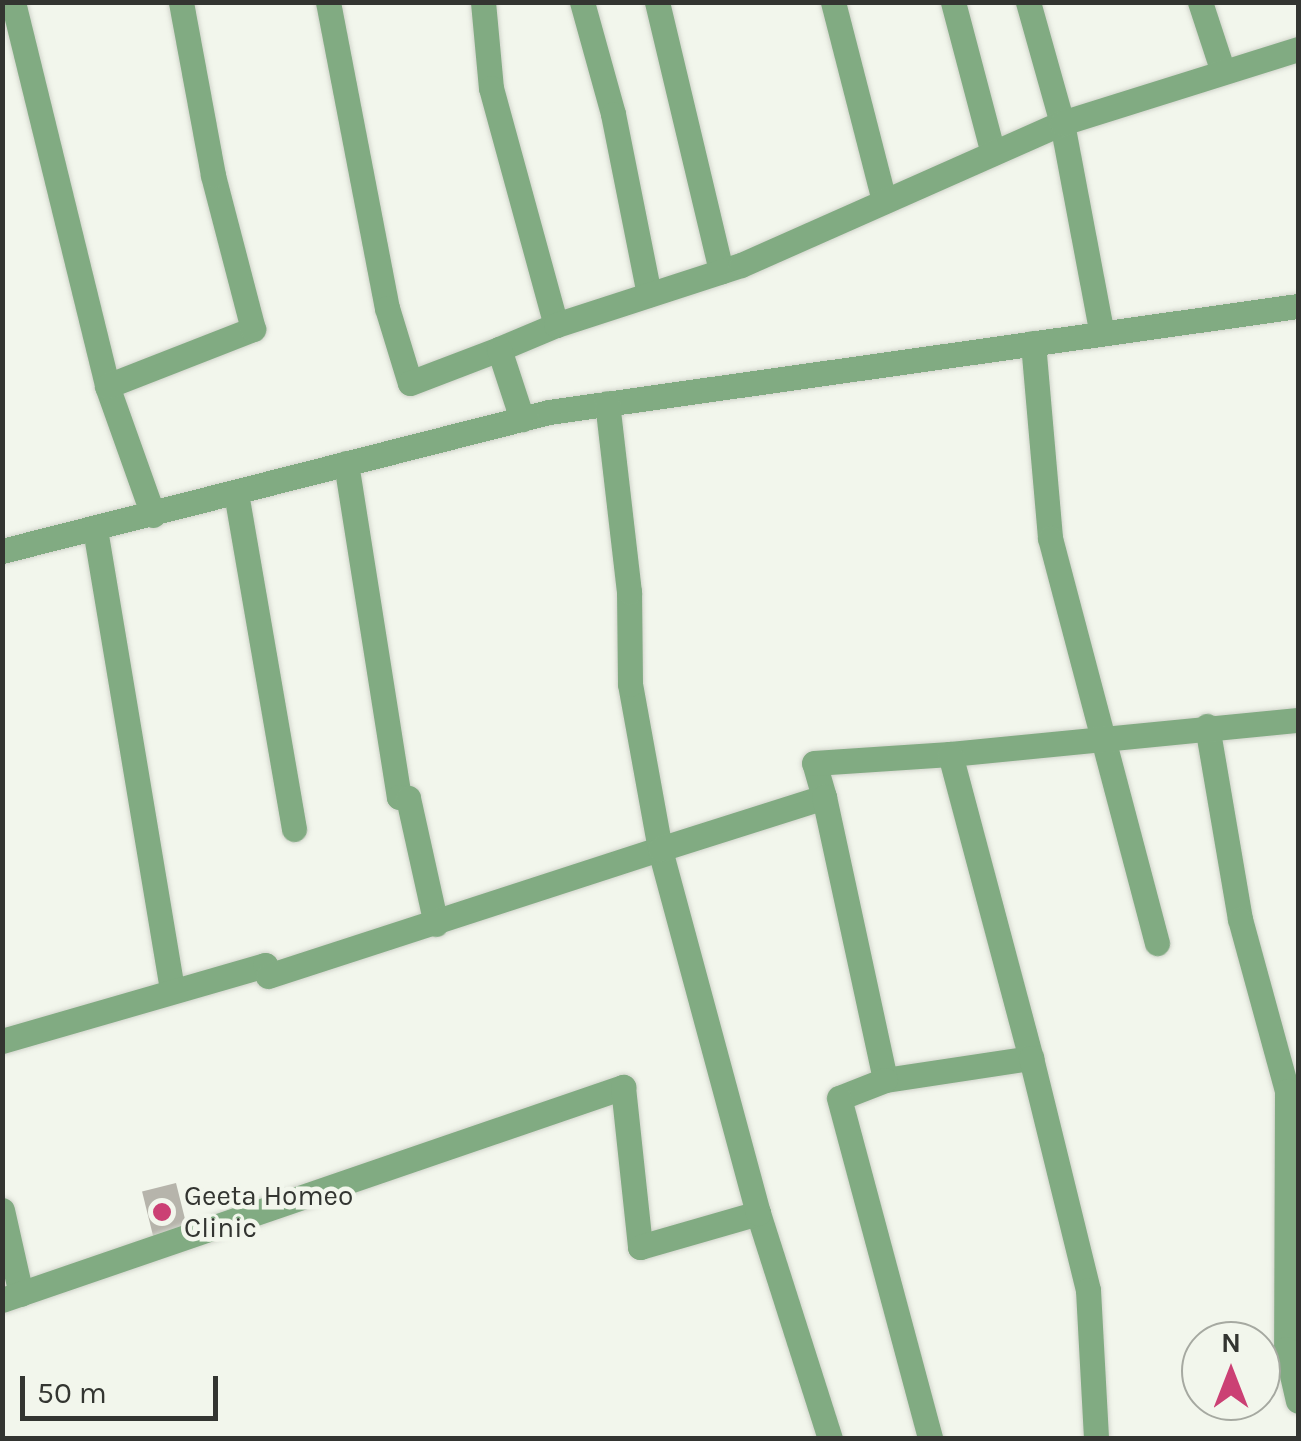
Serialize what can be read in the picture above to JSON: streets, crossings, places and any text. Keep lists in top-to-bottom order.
{
  "places": ["Geeta Homeo Clinic"],
  "scale_bar": "50 m",
  "north": "top"
}
